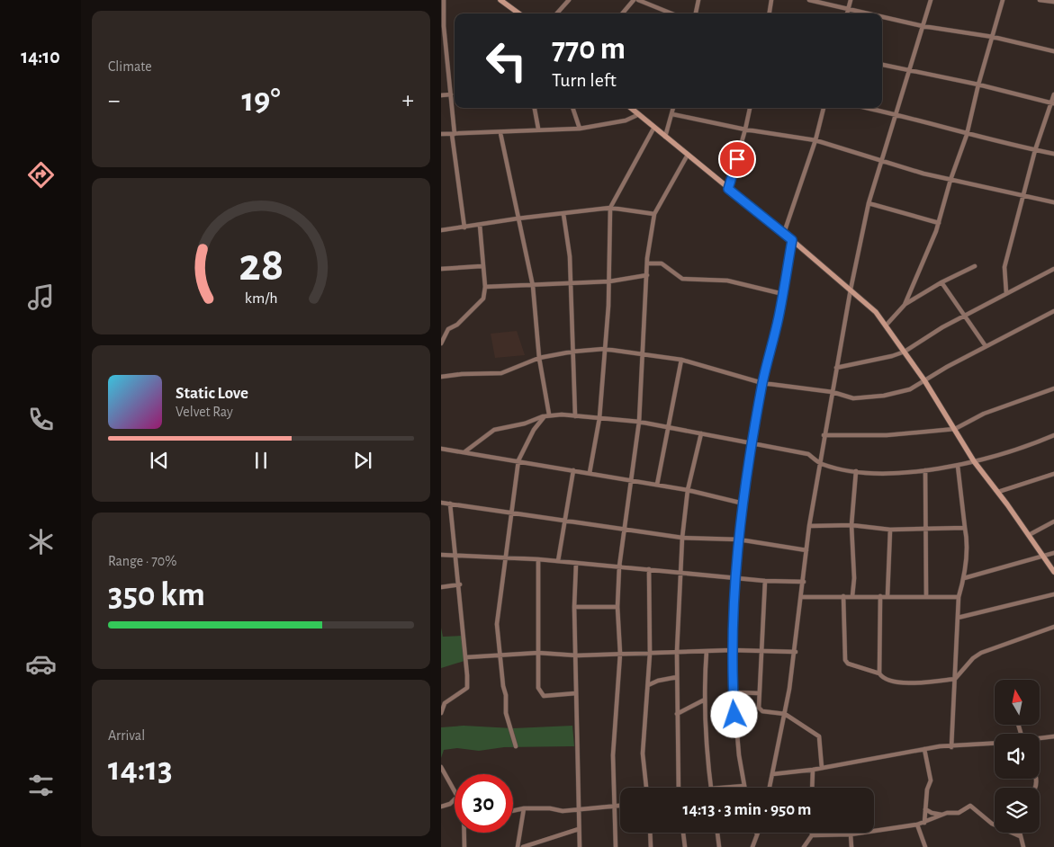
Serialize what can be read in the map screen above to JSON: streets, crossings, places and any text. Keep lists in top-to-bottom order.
{
  "north": "top",
  "page": {
    "tabs": "14:10",
    "tile": [
      "Climate",
      ["Range · 70%", "350 km"],
      ["Arrival", "14:13"]
    ],
    "turn": ["770 m", "Turn left"],
    "heat": ["−", "19°", "+"],
    "song": ["Static Love", "Velvet Ray"],
    "limit": "30",
    "trip": "14:13 · 3 min · 950 m",
    "gauge": ["28", "km/h"]
  }
}
